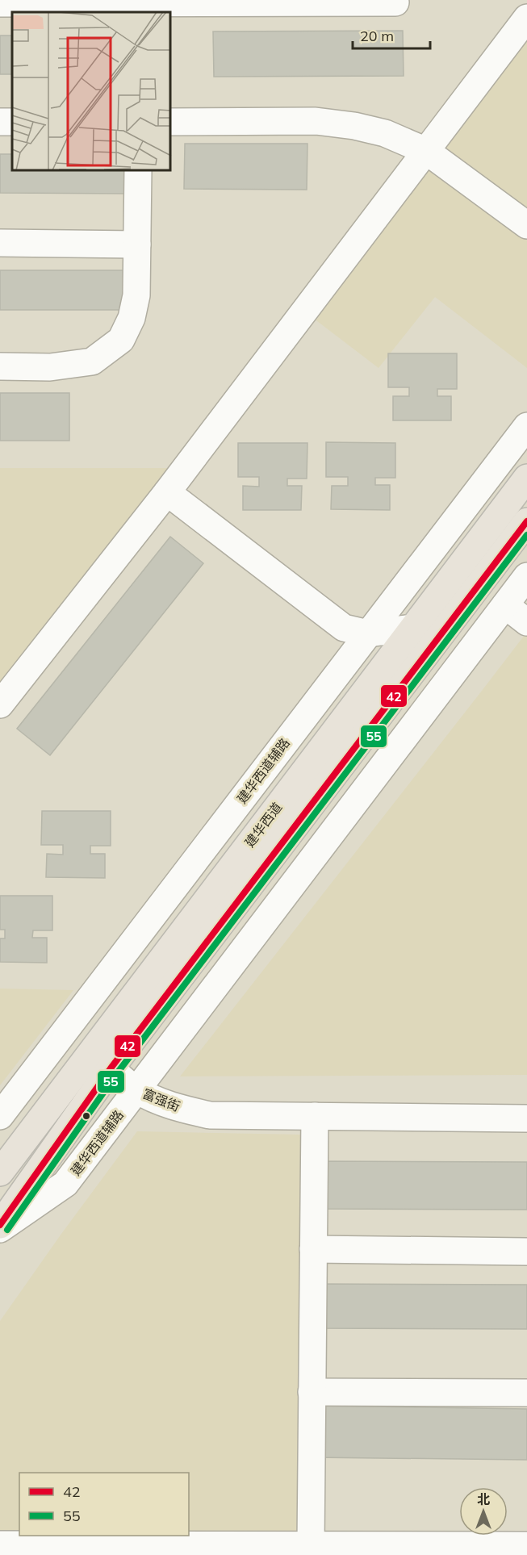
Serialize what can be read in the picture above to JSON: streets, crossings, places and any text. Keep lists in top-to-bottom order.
{
  "streets": {
    "main road": ["建华西道"],
    "street": ["建华西道辅路", "富强街"]
  },
  "crossings": [
    ["建华西道辅路", "建华西道"],
    ["建华西道辅路", "富强街"],
    ["建华西道", "富强街"]
  ],
  "lines": ["transit line 42", "transit line 55"],
  "legend": ["42", "55"],
  "scale_bar": "20 m",
  "north": "top"
}
